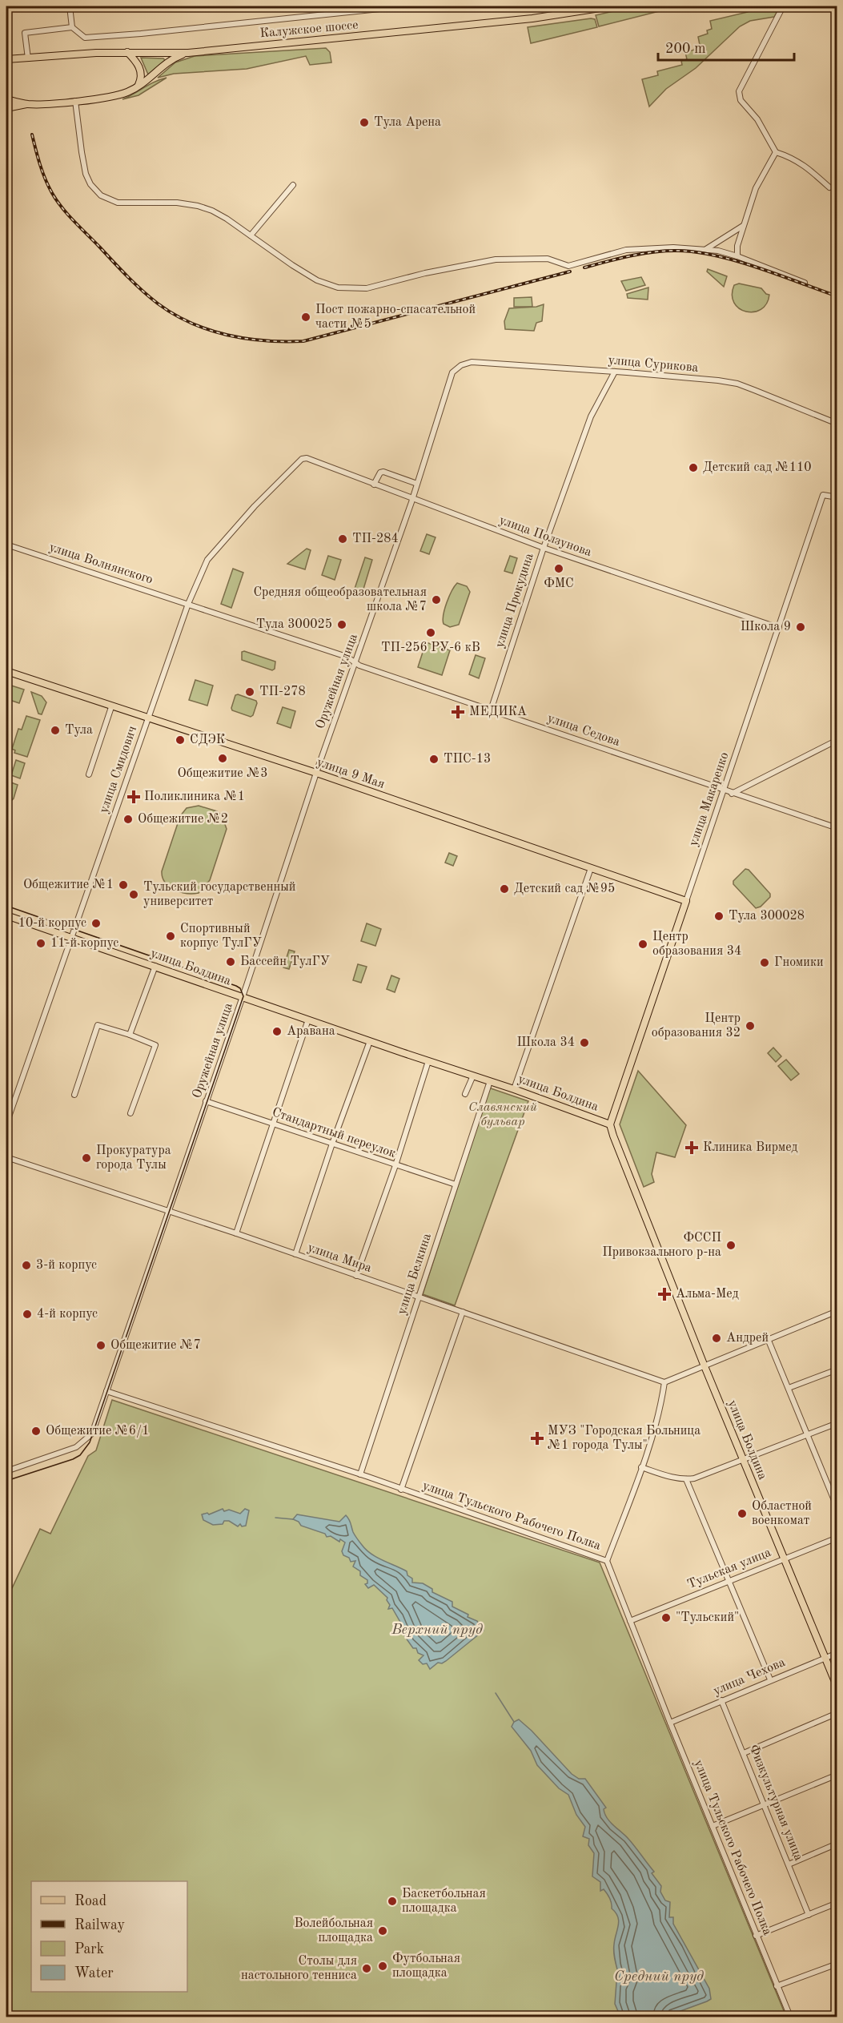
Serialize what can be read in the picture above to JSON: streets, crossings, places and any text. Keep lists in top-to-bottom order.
{
  "streets": {
    "main road": [
      "Калужское шоссе",
      "улица 9 Мая",
      "улица Макаренко",
      "улица Болдина"
    ],
    "street": [
      "улица Сурикова",
      "улица Ползунова",
      "улица Волнянского",
      "улица Прокудина",
      "Оружейная улица",
      "улица Седова",
      "улица Смидович",
      "Стандартный переулок",
      "улица Мира",
      "улица Белкина",
      "улица Тульского Рабочего Полка",
      "Тульская улица",
      "улица Чехова",
      "Физкультурная улица"
    ]
  },
  "crossings": [
    ["улица Сурикова", "улица Прокудина"],
    ["улица Сурикова", "Оружейная улица"],
    ["улица Ползунова", "улица Прокудина"],
    ["улица Ползунова", "Оружейная улица"],
    ["улица Ползунова", "улица Смидович"],
    ["улица Ползунова", "улица Макаренко"],
    ["улица Волнянского", "улица Седова"],
    ["улица Волнянского", "улица Смидович"],
    ["улица Прокудина", "улица Седова"],
    ["Оружейная улица", "улица Седова"],
    ["Оружейная улица", "улица 9 Мая"],
    ["Оружейная улица", "улица Болдина"],
    ["Оружейная улица", "Стандартный переулок"],
    ["Оружейная улица", "улица Мира"],
    ["Оружейная улица", "улица Тульского Рабочего Полка"],
    ["улица Седова", "улица Смидович"],
    ["улица Седова", "улица Макаренко"],
    ["улица Смидович", "улица 9 Мая"],
    ["улица Смидович", "улица Болдина"],
    ["улица 9 Мая", "улица Макаренко"],
    ["улица Макаренко", "улица Болдина"],
    ["улица Болдина", "улица Белкина"],
    ["улица Болдина", "Тульская улица"],
    ["улица Болдина", "улица Чехова"],
    ["Стандартный переулок", "улица Белкина"],
    ["улица Мира", "улица Белкина"],
    ["улица Белкина", "улица Тульского Рабочего Полка"],
    ["улица Тульского Рабочего Полка", "Тульская улица"],
    ["улица Тульского Рабочего Полка", "улица Чехова"],
    ["улица Чехова", "Физкультурная улица"]
  ],
  "water": ["Верхний пруд", "Средний пруд"],
  "parks": ["Славянский бульвар"],
  "places": {
    "other": [
      "Тула Арена",
      "Пост пожарно-спасательной части №5",
      "Детский сад №110",
      "ТП-284",
      "ФМС",
      "Средняя общеобразовательная школа №7",
      "Тула 300025",
      "Школа 9",
      "ТП-256 РУ-6 кВ",
      "ТП-278",
      "Тула",
      "СДЭК",
      "Общежитие №3",
      "ТПС-13",
      "Общежитие №2",
      "Общежитие №1",
      "Детский сад №95",
      "Тульский государственный университет",
      "Тула 300028",
      "10-й корпус",
      "Спортивный корпус ТулГУ",
      "11-й корпус",
      "Центр образования 34",
      "Бассейн ТулГУ",
      "Гномики",
      "Центр образования 32",
      "Аравана",
      "Школа 34",
      "Прокуратура города Тулы",
      "ФССП Привокзального р-на",
      "3-й корпус",
      "4-й корпус",
      "Андрей",
      "Общежитие №7",
      "Общежитие №6/1",
      "Областной военкомат",
      "\"Тульский\"",
      "Баскетбольная площадка",
      "Волейбольная площадка",
      "Футбольная площадка",
      "Столы для настольного тенниса"
    ],
    "health": [
      "МЕДИКА",
      "Поликлиника №1",
      "Клиника Вирмед",
      "Альма-Мед",
      "МУЗ \"Городская Больница №1 города Тулы\""
    ]
  },
  "legend": [
    "Road",
    "Railway",
    "Park",
    "Water"
  ],
  "scale_bar": "200 m"
}
